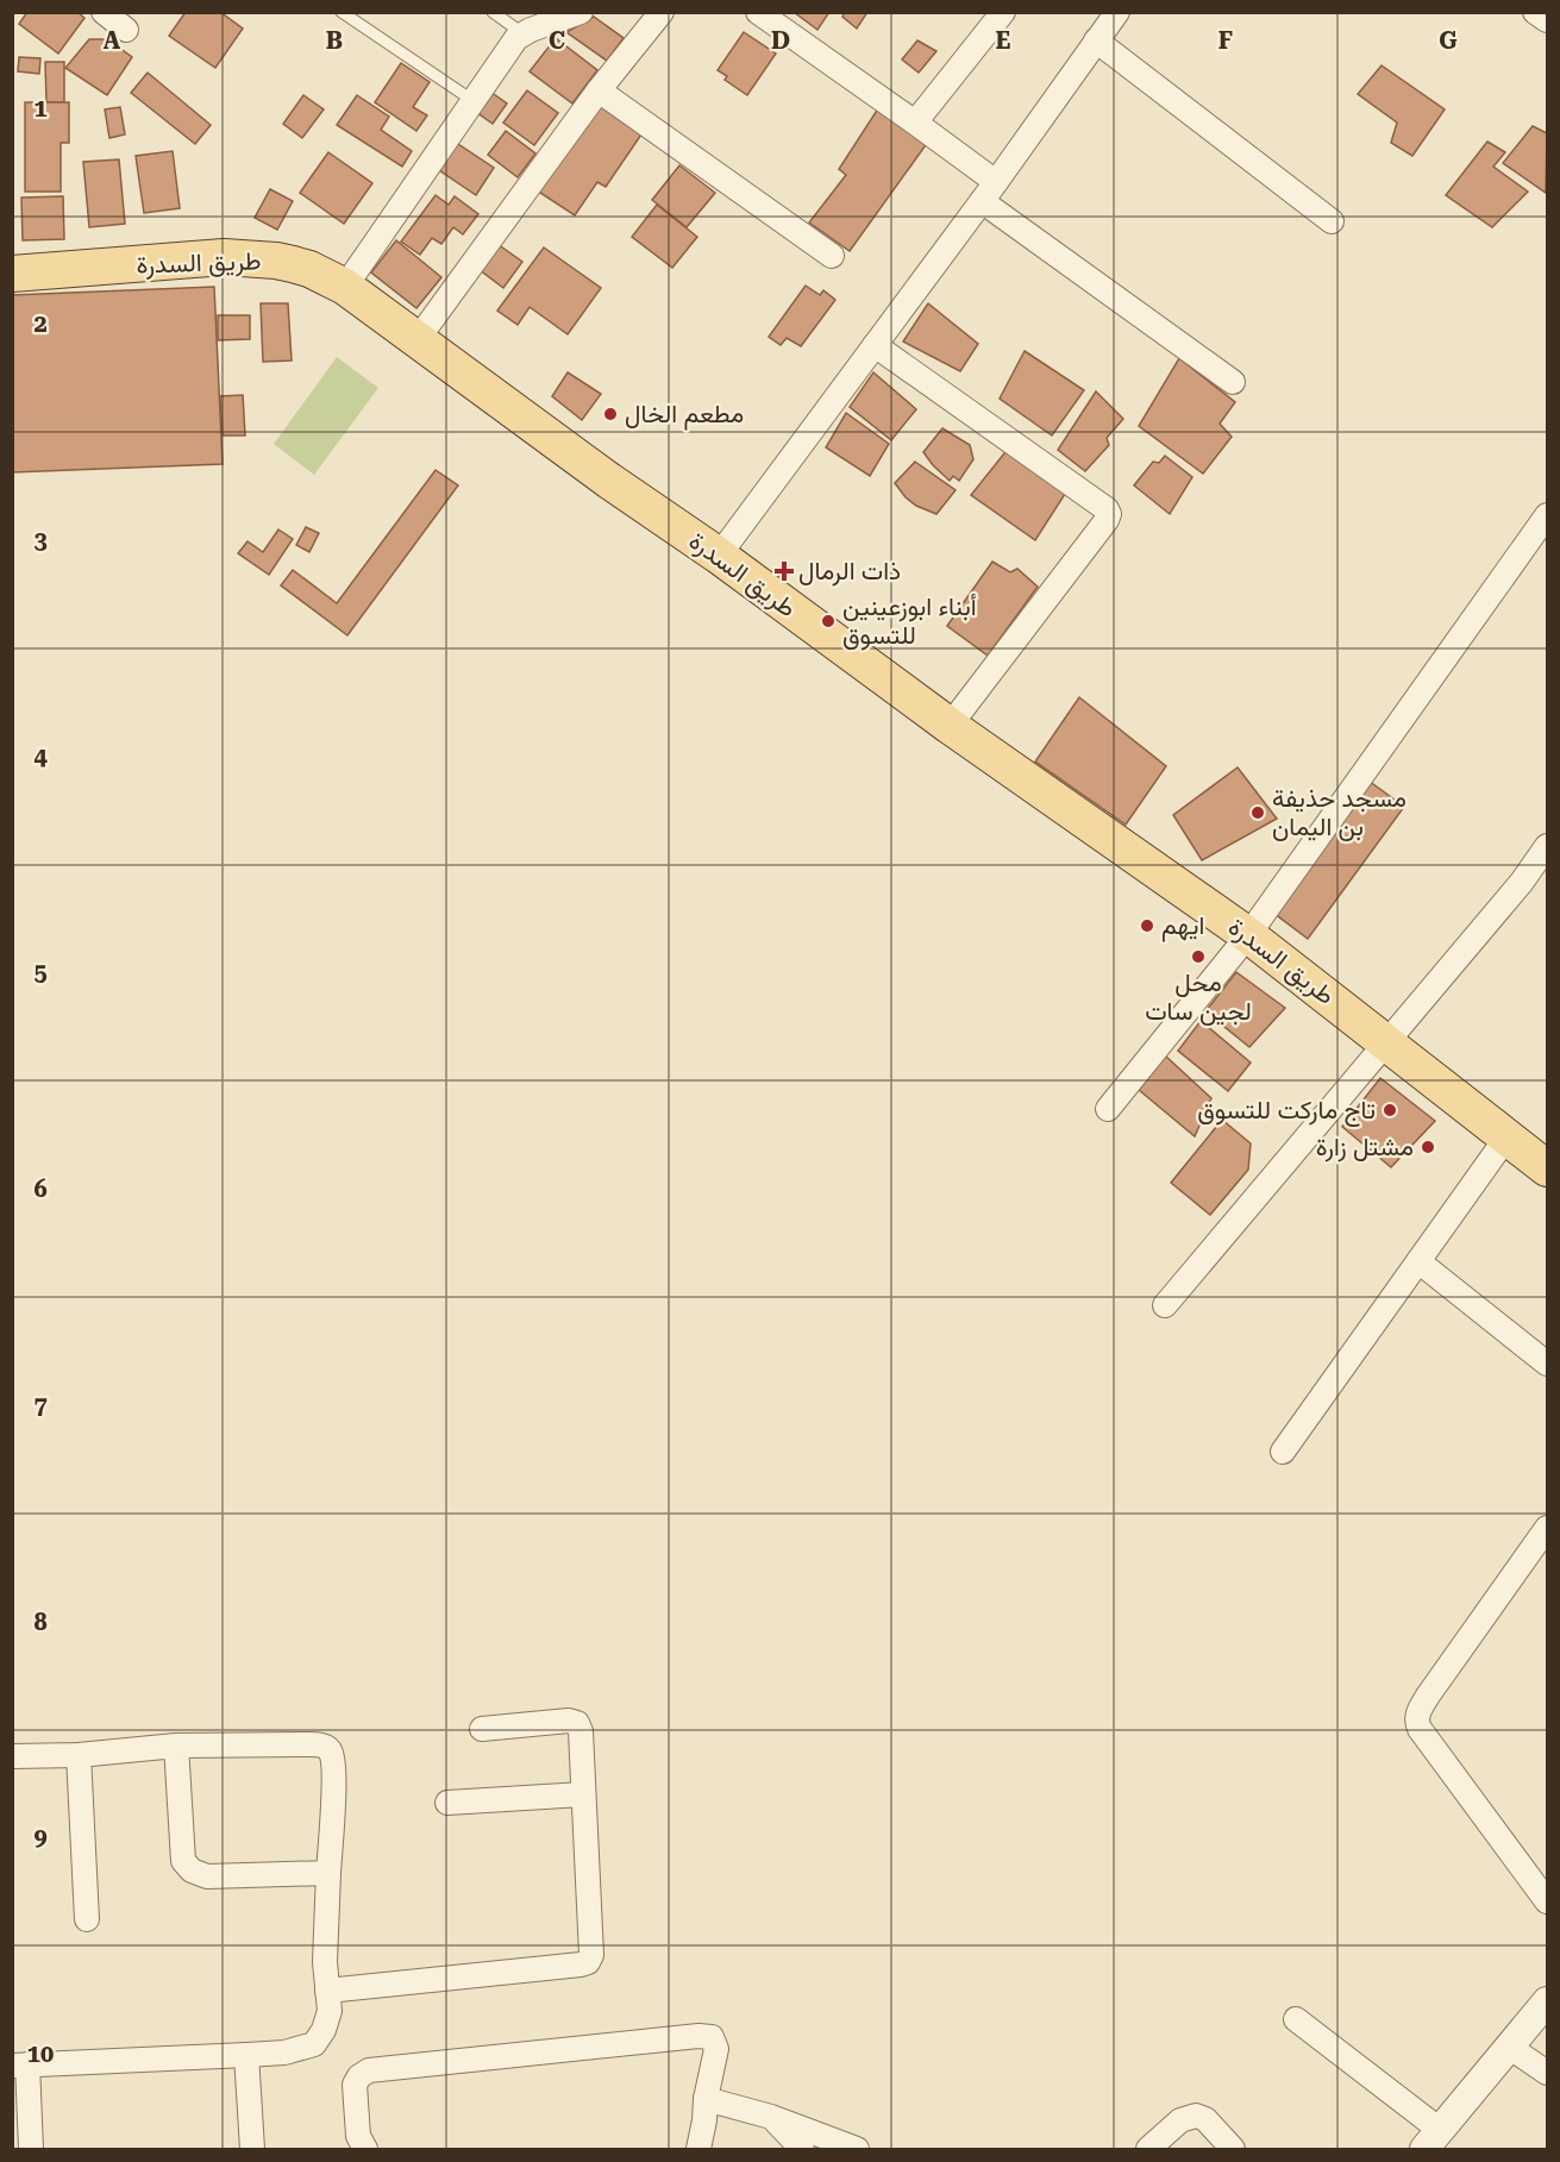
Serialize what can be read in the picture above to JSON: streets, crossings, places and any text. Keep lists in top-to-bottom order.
{
  "streets": {
    "main road": ["طريق السدرة"]
  },
  "places": {
    "other": [
      "مطعم الخال",
      "أبناء ابوزعينين للتسوق",
      "مسجد حذيفة بن اليمان",
      "ايهم",
      "محل لجين سات",
      "تاج ماركت للتسوق",
      "مشتل زارة"
    ],
    "health": ["ذات الرمال"]
  },
  "grid": {
    "columns": [
      "A",
      "B",
      "C",
      "D",
      "E",
      "F",
      "G"
    ],
    "rows": [
      "1",
      "2",
      "3",
      "4",
      "5",
      "6",
      "7",
      "8",
      "9",
      "10"
    ]
  }
}
